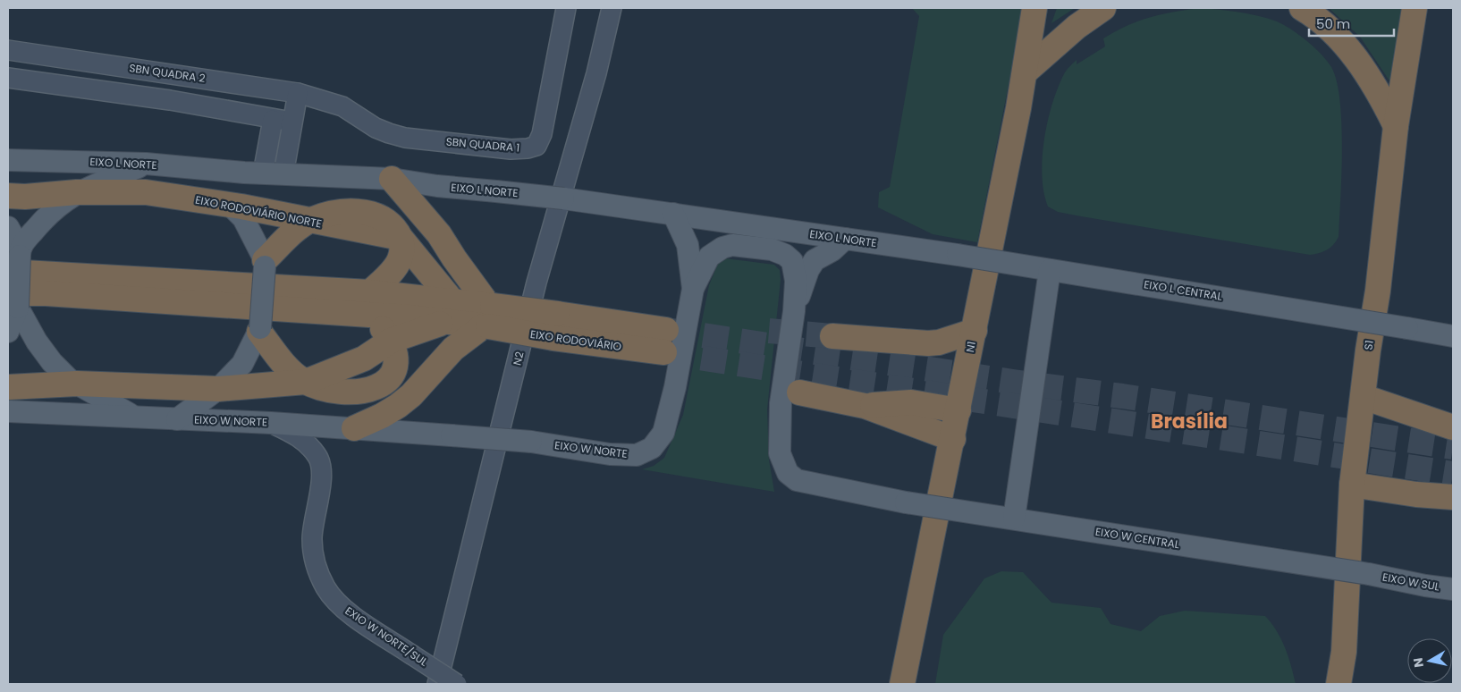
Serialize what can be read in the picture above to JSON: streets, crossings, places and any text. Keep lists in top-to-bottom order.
{
  "streets": {
    "highway": [
      "EIXO RODOVIÁRIO NORTE",
      "EIXO RODOVIÁRIO",
      "S1",
      "N1"
    ],
    "main road": [
      "SBN QUADRA 2",
      "SBN QUADRA 1",
      "EIXO L NORTE",
      "EIXO L CENTRAL",
      "N2",
      "EIXO W NORTE",
      "EIXO W CENTRAL",
      "EIXO W SUL",
      "EXIO W NORTE/SUL"
    ]
  },
  "crossings": [
    ["SBN QUADRA 2", "SBN QUADRA 1"],
    ["EIXO L NORTE", "EIXO L CENTRAL"],
    ["EIXO W NORTE", "EIXO W CENTRAL"],
    ["EIXO W NORTE", "EXIO W NORTE/SUL"],
    ["EIXO W CENTRAL", "EIXO W SUL"]
  ],
  "districts": ["Brasília"],
  "scale_bar": "50 m",
  "north": "left"
}
